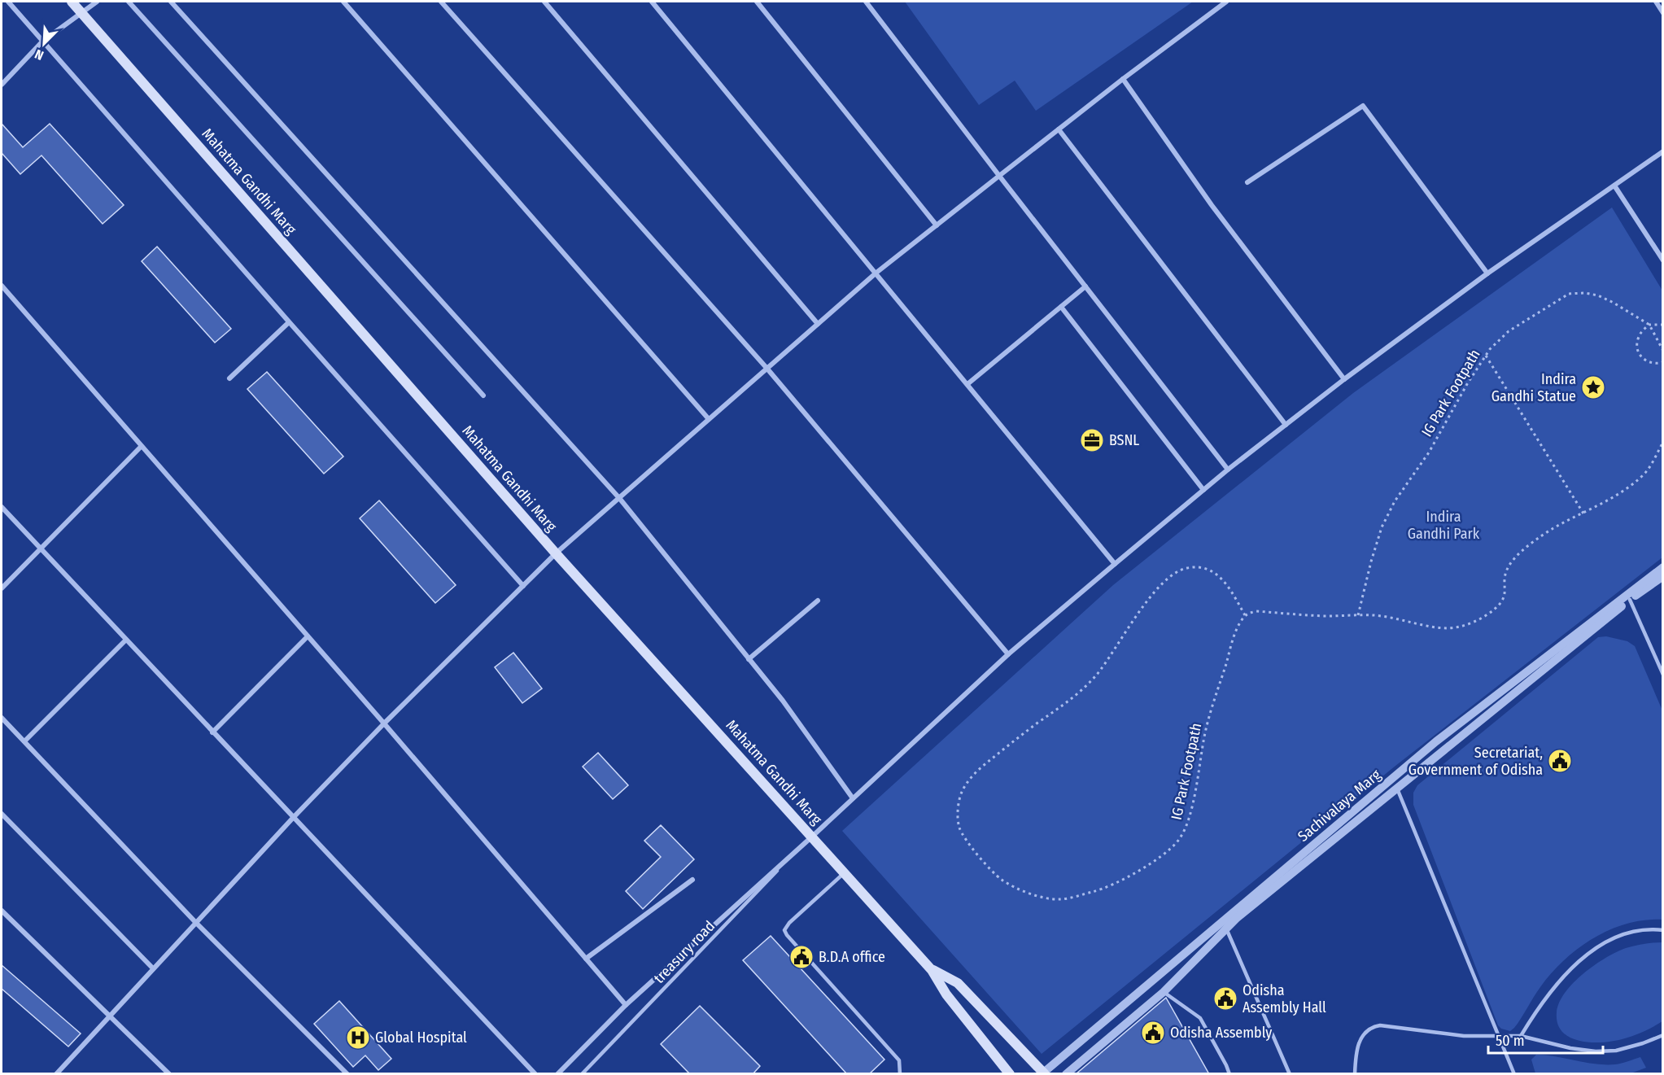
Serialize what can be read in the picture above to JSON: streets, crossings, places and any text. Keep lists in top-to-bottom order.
{
  "streets": {
    "main road": ["Mahatma Gandhi Marg"],
    "street": ["Sachivalaya Marg"],
    "lane": ["treasury road"],
    "path": ["IG Park Footpath"]
  },
  "crossings": [
    ["Mahatma Gandhi Marg", "Sachivalaya Marg"]
  ],
  "parks": ["Indira Gandhi Park"],
  "places": {
    "place": ["Indira Gandhi Statue"],
    "office": ["BSNL"],
    "public building": [
      "Secretariat, Government of Odisha",
      "B.D.A office",
      "Odisha Assembly Hall",
      "Odisha Assembly"
    ],
    "hospital": ["Global Hospital"]
  },
  "scale_bar": "50 m",
  "north": "bottom left"
}
